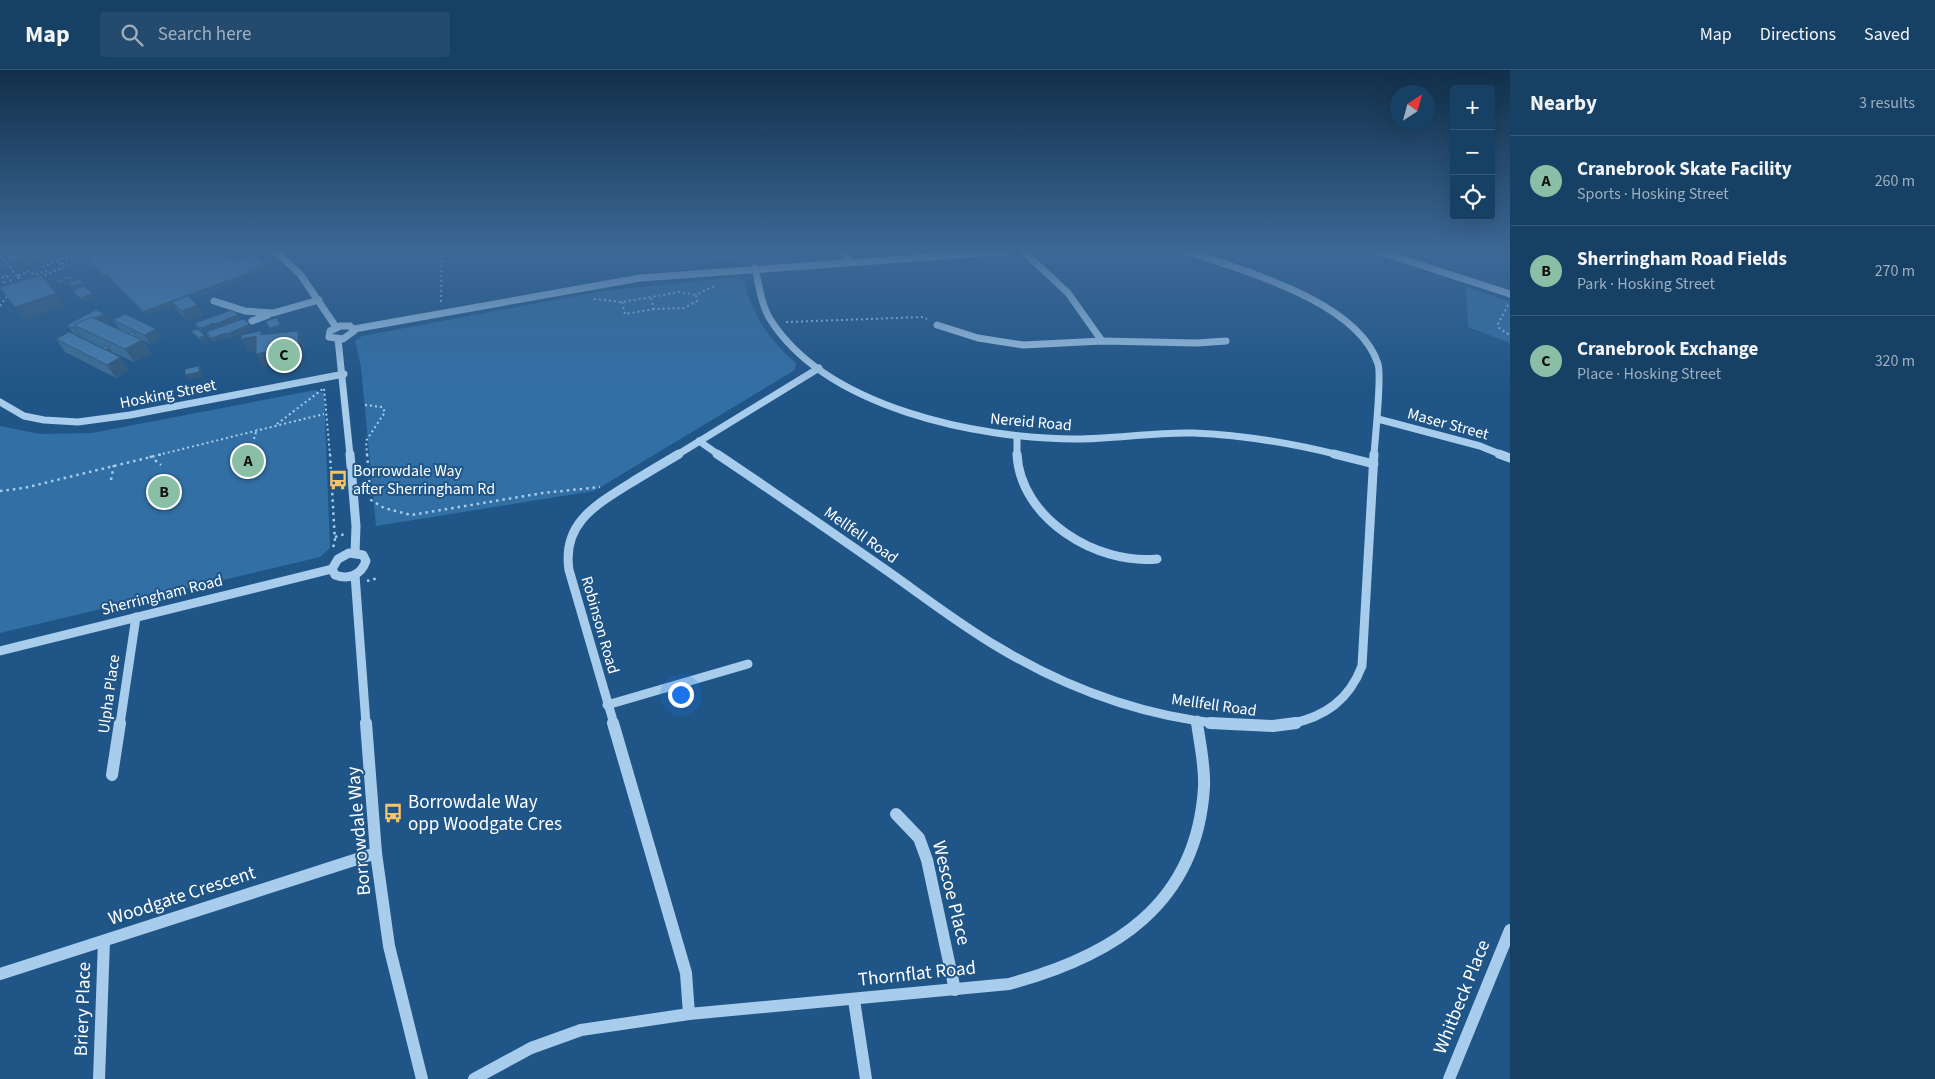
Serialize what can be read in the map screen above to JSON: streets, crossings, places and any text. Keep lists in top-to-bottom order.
{
  "streets": {
    "street": [
      "Hosking Street",
      "Nereid Road",
      "Maser Street",
      "Mellfell Road",
      "Sherringham Road",
      "Robinson Road",
      "Ulpha Place",
      "Borrowdale Way",
      "Wescoe Place",
      "Woodgate Crescent",
      "Thornflat Road",
      "Whitbeck Place",
      "Briery Place"
    ]
  },
  "crossings": [
    ["Nereid Road", "Mellfell Road"],
    ["Nereid Road", "Robinson Road"],
    ["Maser Street", "Mellfell Road"],
    ["Mellfell Road", "Robinson Road"],
    ["Mellfell Road", "Thornflat Road"],
    ["Sherringham Road", "Ulpha Place"],
    ["Sherringham Road", "Borrowdale Way"],
    ["Robinson Road", "Thornflat Road"],
    ["Borrowdale Way", "Woodgate Crescent"],
    ["Wescoe Place", "Thornflat Road"],
    ["Woodgate Crescent", "Briery Place"]
  ],
  "places": {
    "bus stop": ["Borrowdale Way after Sherringham Rd", "Borrowdale Way opp Woodgate Cres"]
  },
  "north": "top right",
  "page": {
    "header": "Map",
    "search": "Search here",
    "nav": ["Map", "Directions", "Saved"],
    "heading": ["Nearby", "3 results"],
    "map_buttons": ["+", "−"],
    "list": [
      {
        "mark": "A",
        "name": "Cranebrook Skate Facility",
        "note": "Sports · Hosking Street",
        "value": "260 m"
      },
      {
        "mark": "B",
        "name": "Sherringham Road Fields",
        "note": "Park · Hosking Street",
        "value": "270 m"
      },
      {
        "mark": "C",
        "name": "Cranebrook Exchange",
        "note": "Place · Hosking Street",
        "value": "320 m"
      }
    ],
    "pins": ["C", "A", "B"]
  }
}
